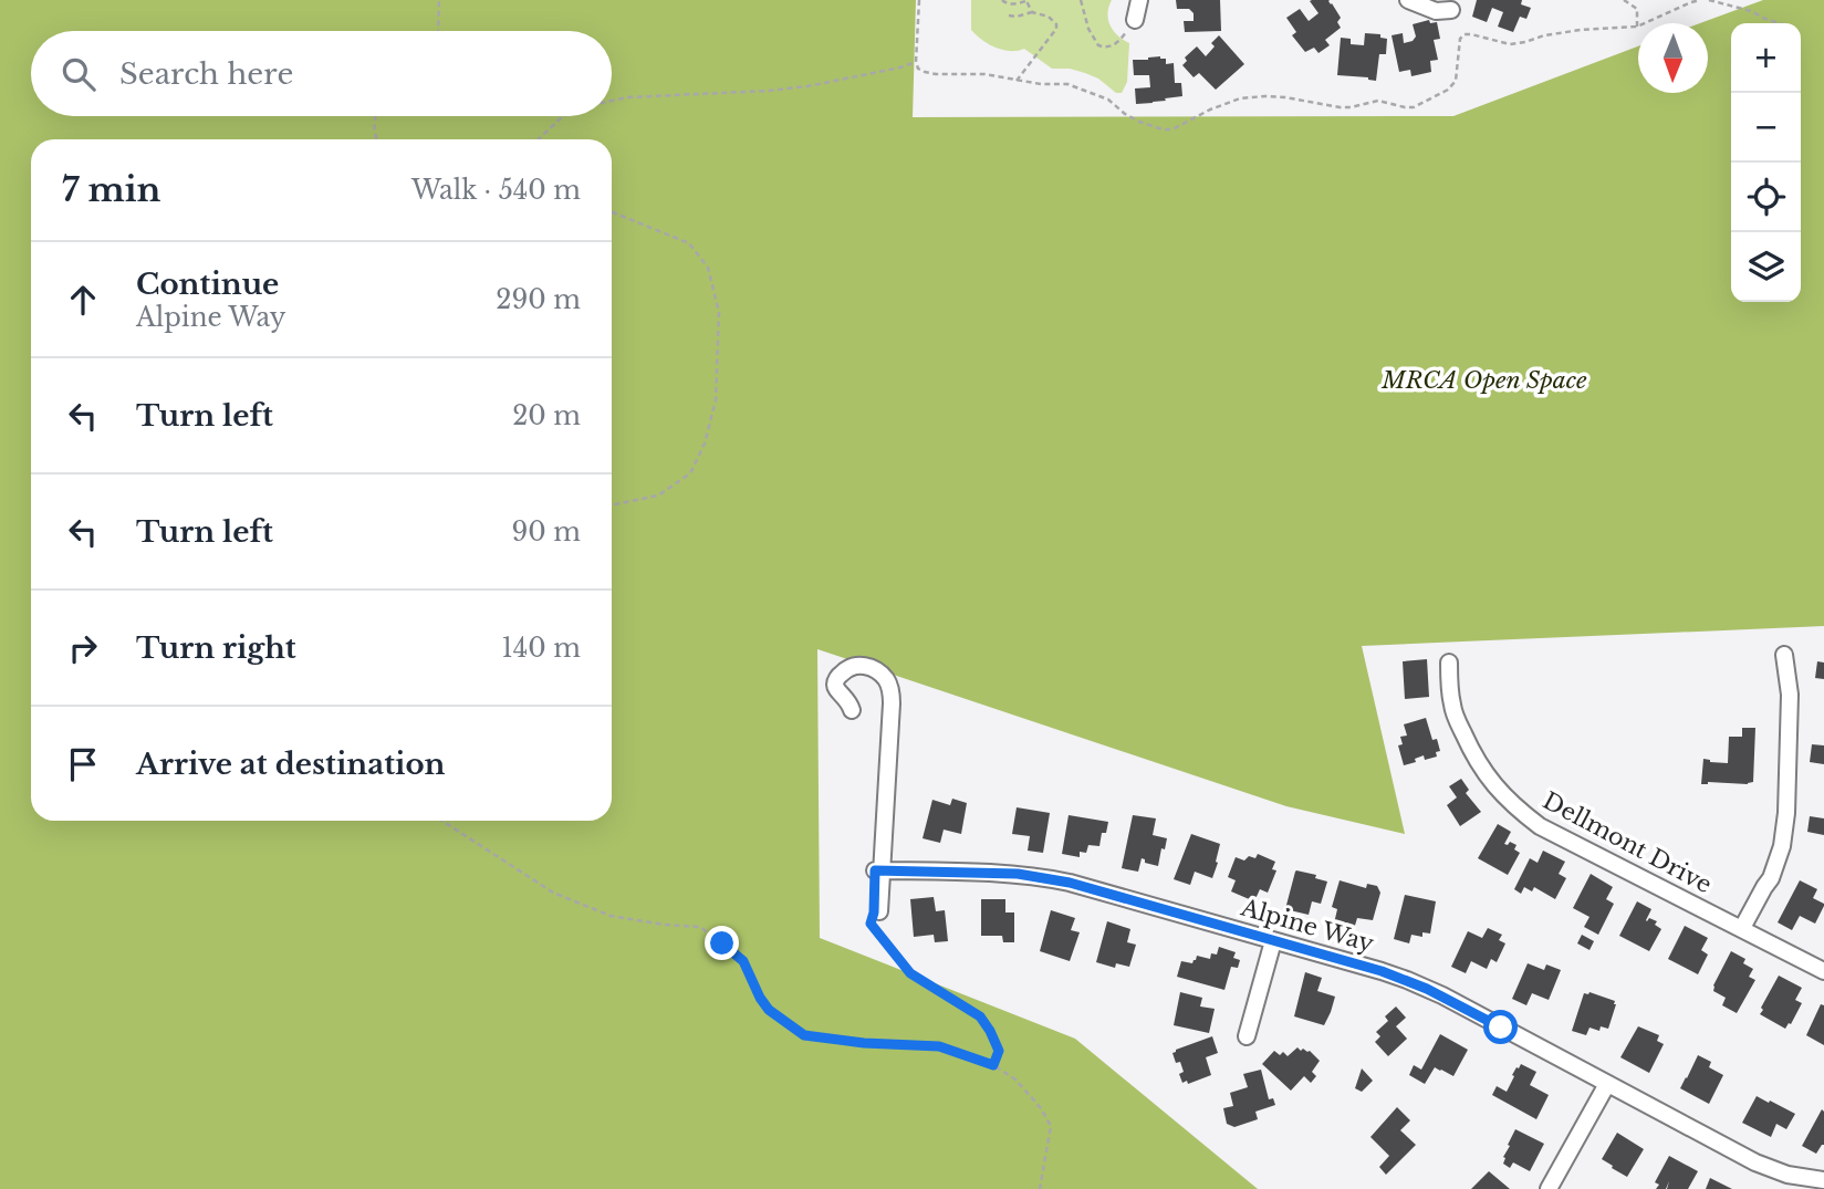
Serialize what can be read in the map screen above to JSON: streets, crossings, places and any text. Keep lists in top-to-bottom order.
{
  "streets": {
    "street": ["Dellmont Drive", "Alpine Way"]
  },
  "parks": ["MRCA Open Space"],
  "north": "bottom",
  "page": {
    "map_buttons": ["+", "−"],
    "search": "Search here",
    "heading": ["7 min", "Walk · 540 m"],
    "list": [
      ["Continue", "Alpine Way", "290 m"],
      ["Turn left", "20 m"],
      ["Turn left", "90 m"],
      ["Turn right", "140 m"],
      "Arrive at destination"
    ]
  }
}
